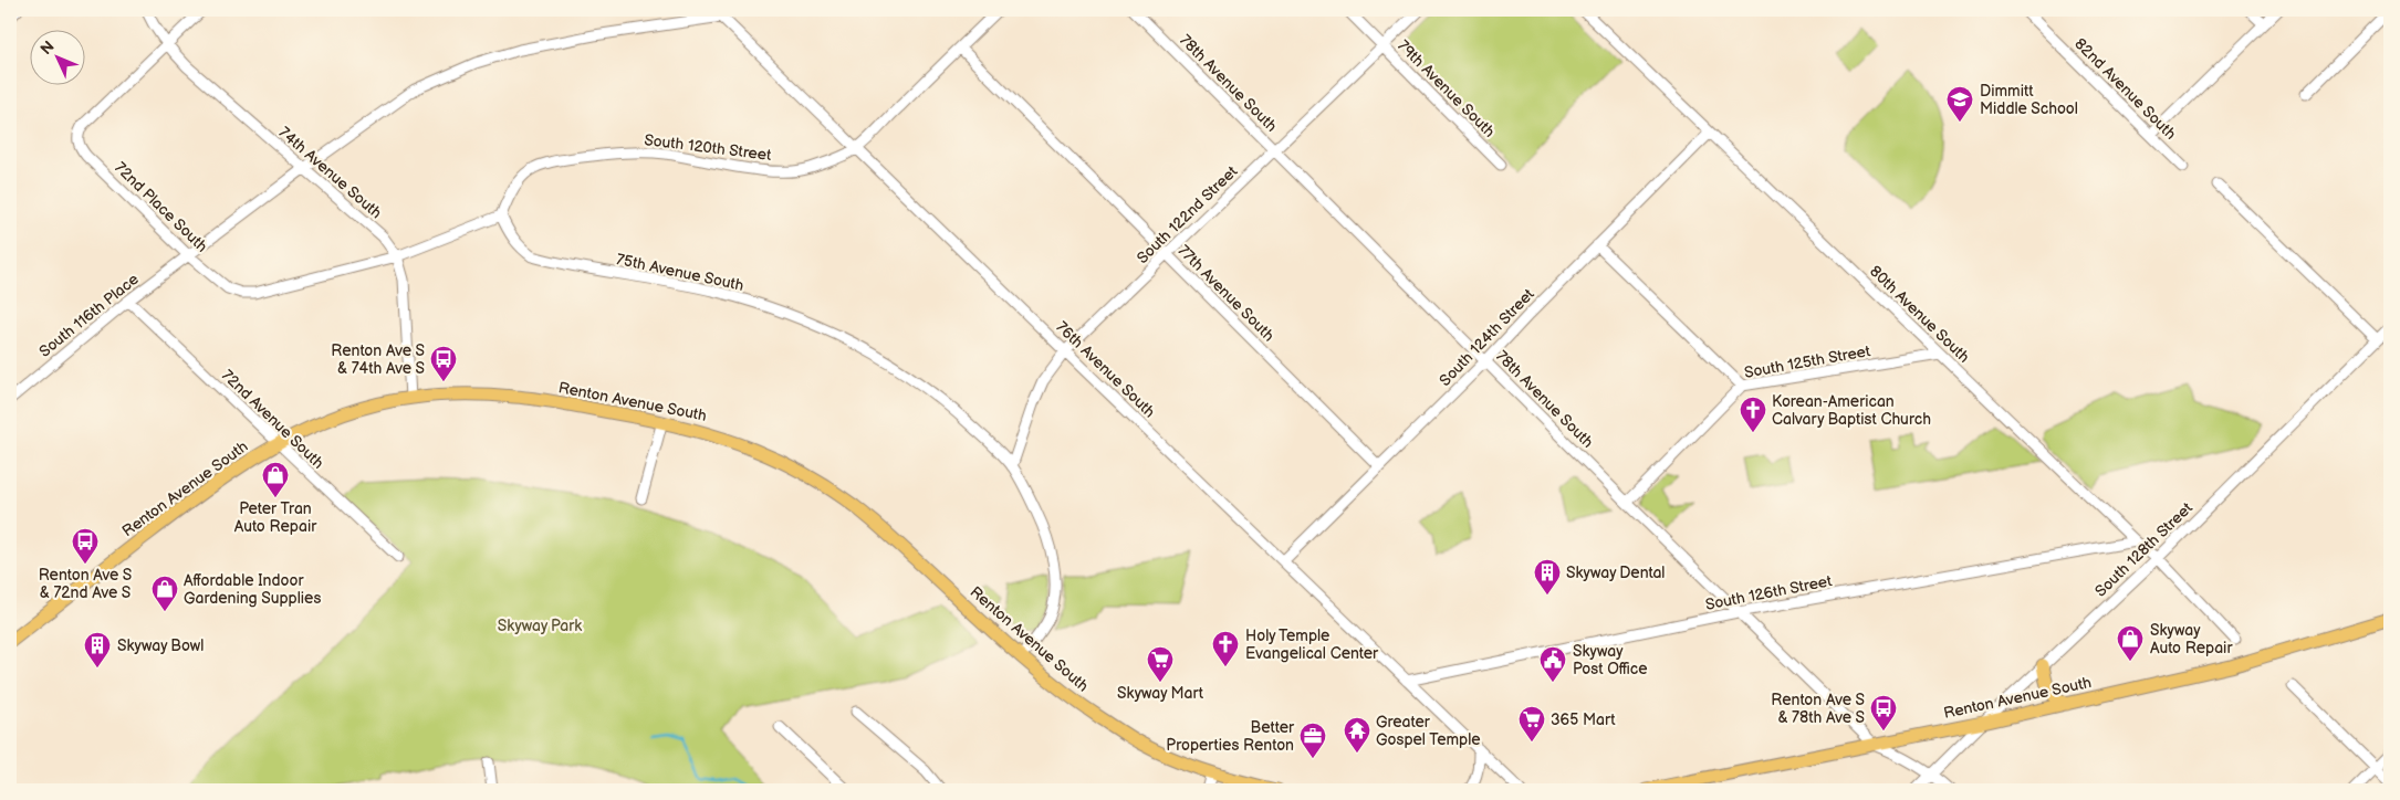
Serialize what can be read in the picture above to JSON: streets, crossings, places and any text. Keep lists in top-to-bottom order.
{
  "streets": {
    "main road": ["Renton Avenue South"],
    "street": [
      "78th Avenue South",
      "79th Avenue South",
      "82nd Avenue South",
      "South 120th Street",
      "74th Avenue South",
      "72nd Place South",
      "South 122nd Street",
      "75th Avenue South",
      "77th Avenue South",
      "80th Avenue South",
      "South 116th Place",
      "South 124th Street",
      "South 125th Street",
      "76th Avenue South",
      "72nd Avenue South",
      "South 128th Street",
      "South 126th Street"
    ]
  },
  "crossings": [
    ["78th Avenue South", "South 122nd Street"],
    ["78th Avenue South", "South 124th Street"],
    ["78th Avenue South", "South 125th Street"],
    ["78th Avenue South", "Renton Avenue South"],
    ["78th Avenue South", "South 128th Street"],
    ["78th Avenue South", "South 126th Street"],
    ["79th Avenue South", "South 122nd Street"],
    ["South 120th Street", "75th Avenue South"],
    ["South 120th Street", "77th Avenue South"],
    ["South 120th Street", "76th Avenue South"],
    ["74th Avenue South", "72nd Place South"],
    ["74th Avenue South", "South 116th Place"],
    ["74th Avenue South", "Renton Avenue South"],
    ["72nd Place South", "South 116th Place"],
    ["South 122nd Street", "75th Avenue South"],
    ["South 122nd Street", "77th Avenue South"],
    ["South 122nd Street", "76th Avenue South"],
    ["75th Avenue South", "Renton Avenue South"],
    ["77th Avenue South", "South 124th Street"],
    ["80th Avenue South", "South 124th Street"],
    ["80th Avenue South", "South 125th Street"],
    ["80th Avenue South", "South 128th Street"],
    ["80th Avenue South", "South 126th Street"],
    ["South 116th Place", "76th Avenue South"],
    ["South 116th Place", "72nd Avenue South"],
    ["South 124th Street", "76th Avenue South"],
    ["76th Avenue South", "South 126th Street"],
    ["Renton Avenue South", "72nd Avenue South"],
    ["Renton Avenue South", "South 128th Street"]
  ],
  "parks": ["Skyway Park"],
  "places": {
    "school or university": ["Dimmitt Middle School"],
    "bus stop": ["Renton Ave S & 74th Ave S", "Renton Ave S & 72nd Ave S", "Renton Ave S & 78th Ave S"],
    "church": ["Korean-American Calvary Baptist Church", "Holy Temple Evangelical Center"],
    "shop": ["Peter Tran Auto Repair", "Affordable Indoor Gardening Supplies", "Skyway Auto Repair"],
    "building": ["Skyway Dental", "Skyway Bowl"],
    "supermarket": ["Skyway Mart", "365 Mart"],
    "public building": ["Skyway Post Office"],
    "temple": ["Greater Gospel Temple"],
    "office": ["Better Properties Renton"]
  },
  "north": "top left"
}
